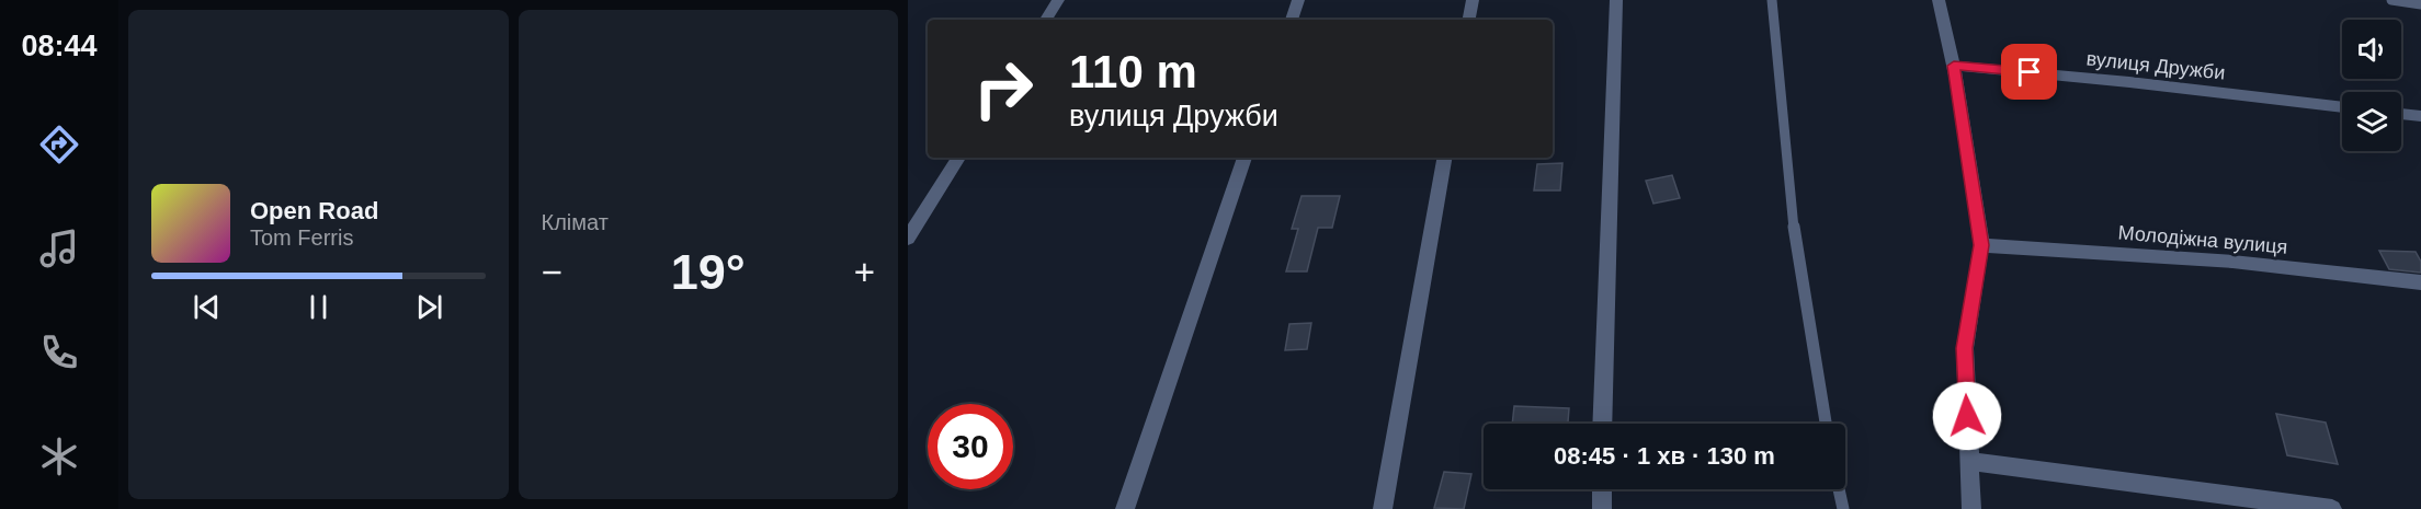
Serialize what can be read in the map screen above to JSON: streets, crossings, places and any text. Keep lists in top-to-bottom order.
{
  "streets": {
    "street": ["вулиця Дружби", "Молодіжна вулиця"]
  },
  "page": {
    "tabs": "08:44",
    "tile": "Клімат",
    "turn": ["110 m", "вулиця Дружби"],
    "song": ["Open Road", "Tom Ferris"],
    "heat": ["−", "19°", "+"],
    "limit": "30",
    "trip": "08:45 · 1 хв · 130 m"
  }
}
